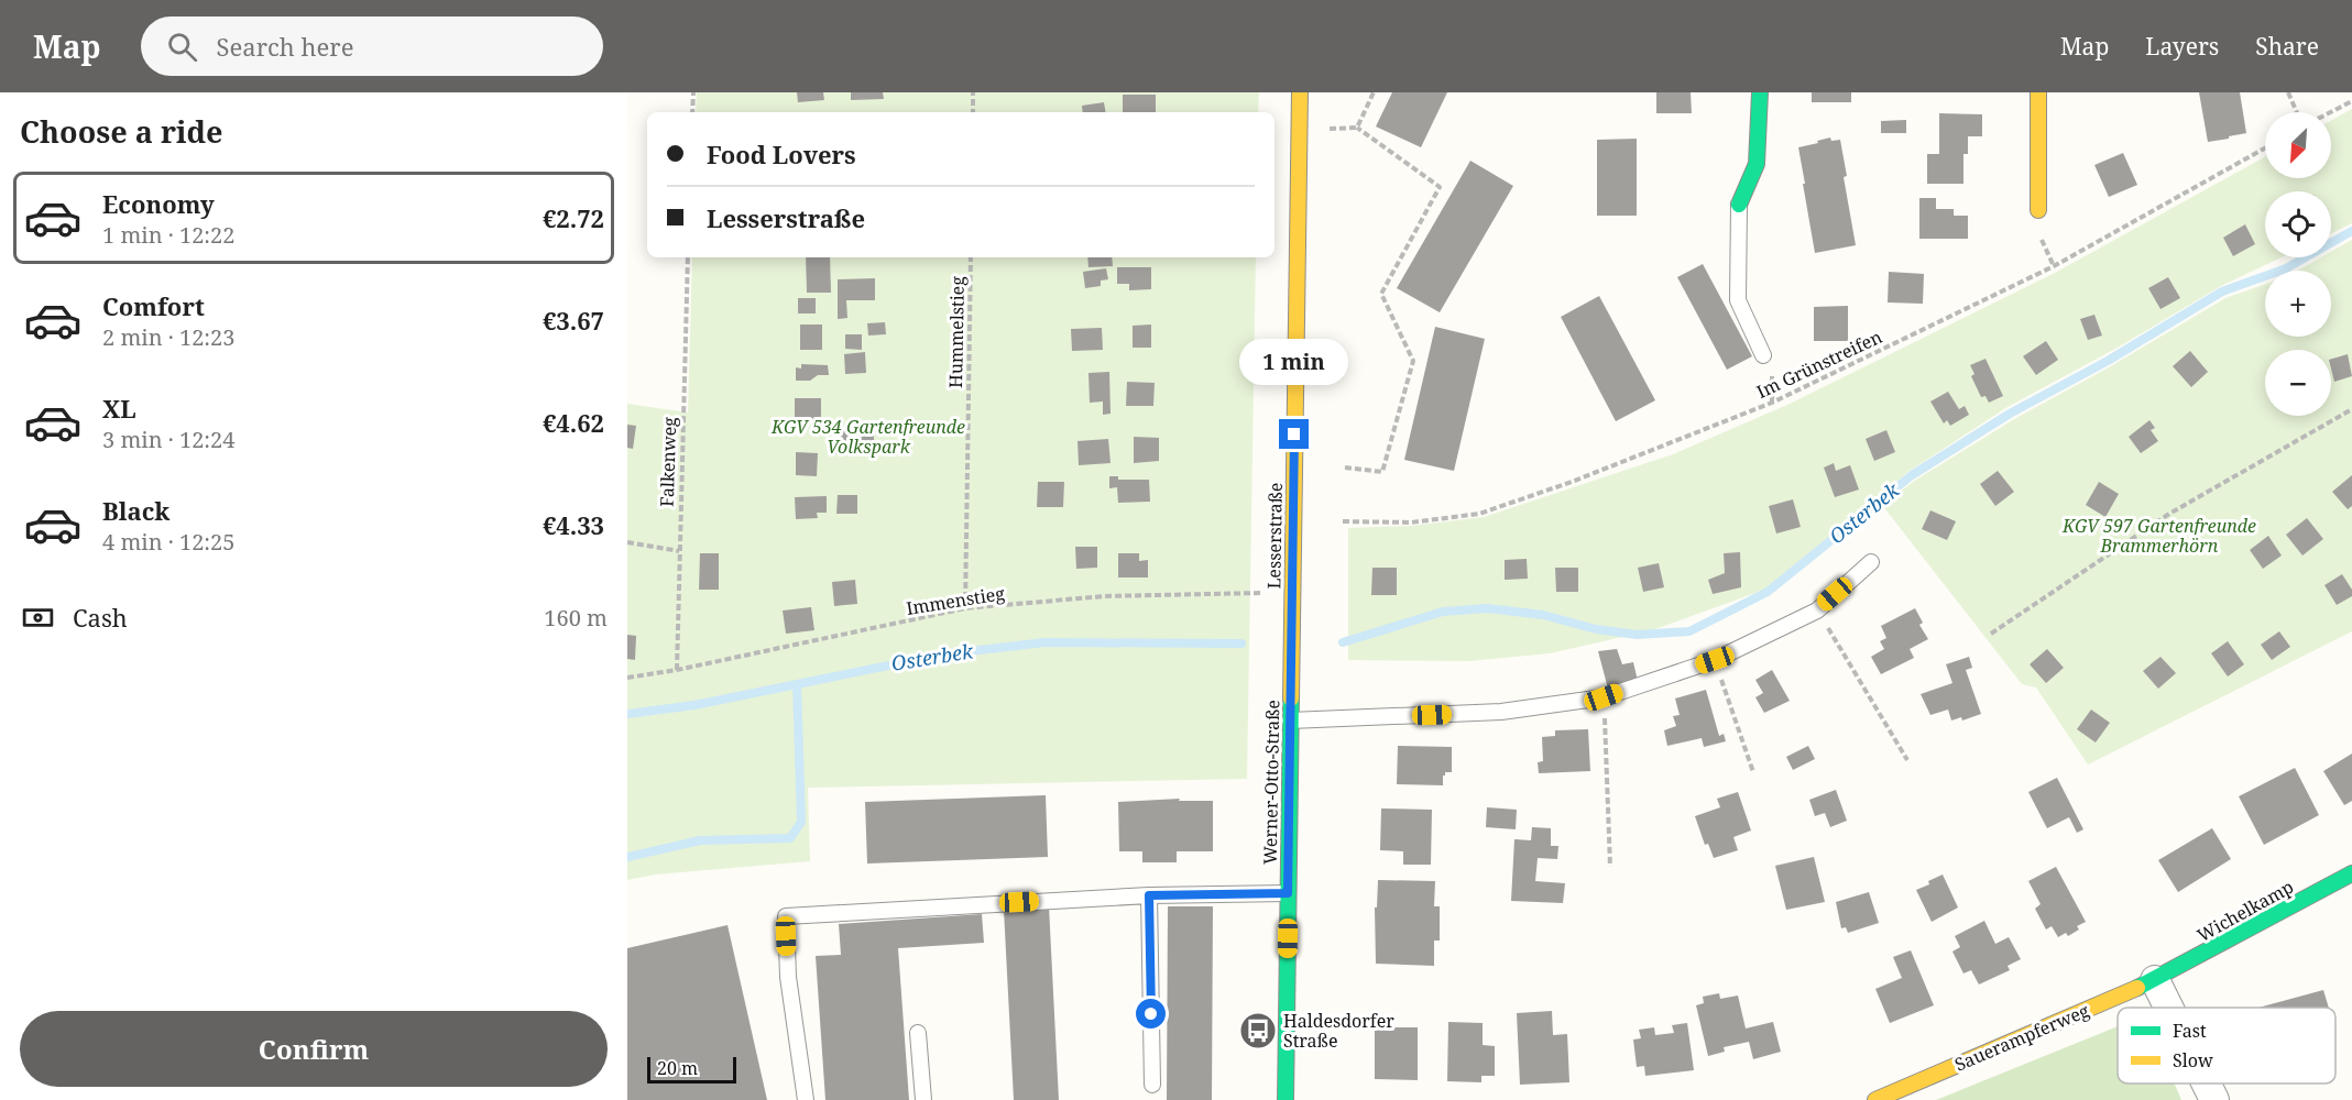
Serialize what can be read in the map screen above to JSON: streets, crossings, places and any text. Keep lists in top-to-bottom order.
{
  "streets": {
    "main road": [
      "Lesserstraße",
      "Werner-Otto-Straße",
      "Wichelkamp",
      "Sauerampferweg"
    ],
    "path": [
      "Hummelstieg",
      "Im Grünstreifen",
      "Falkenweg",
      "Immenstieg"
    ]
  },
  "crossings": [
    ["Hummelstieg", "Immenstieg"],
    ["Falkenweg", "Immenstieg"],
    ["Lesserstraße", "Immenstieg"],
    ["Lesserstraße", "Werner-Otto-Straße"],
    ["Wichelkamp", "Sauerampferweg"]
  ],
  "water": ["Osterbek"],
  "parks": ["KGV 534 Gartenfreunde Volkspark", "KGV 597 Gartenfreunde Brammerhörn"],
  "places": {
    "bus stop": ["Haldesdorfer Straße"]
  },
  "legend": ["Fast", "Slow"],
  "scale_bar": "20 m",
  "north": "bottom left",
  "page": {
    "header": "Map",
    "search": "Search here",
    "nav": ["Map", "Layers", "Share"],
    "heading": "Choose a ride",
    "map_buttons": ["+", "−"],
    "banner": ["Food Lovers", "Lesserstraße"],
    "list": [
      {
        "name": "Economy",
        "note": "1 min · 12:22",
        "value": "€2.72"
      },
      {
        "name": "Comfort",
        "note": "2 min · 12:23",
        "value": "€3.67"
      },
      {
        "name": "XL",
        "note": "3 min · 12:24",
        "value": "€4.62"
      },
      {
        "name": "Black",
        "note": "4 min · 12:25",
        "value": "€4.33"
      }
    ],
    "bubble": "1 min",
    "pay": ["Cash", "160 m"],
    "buttons": "Confirm",
    "scale": "20 m"
  }
}
